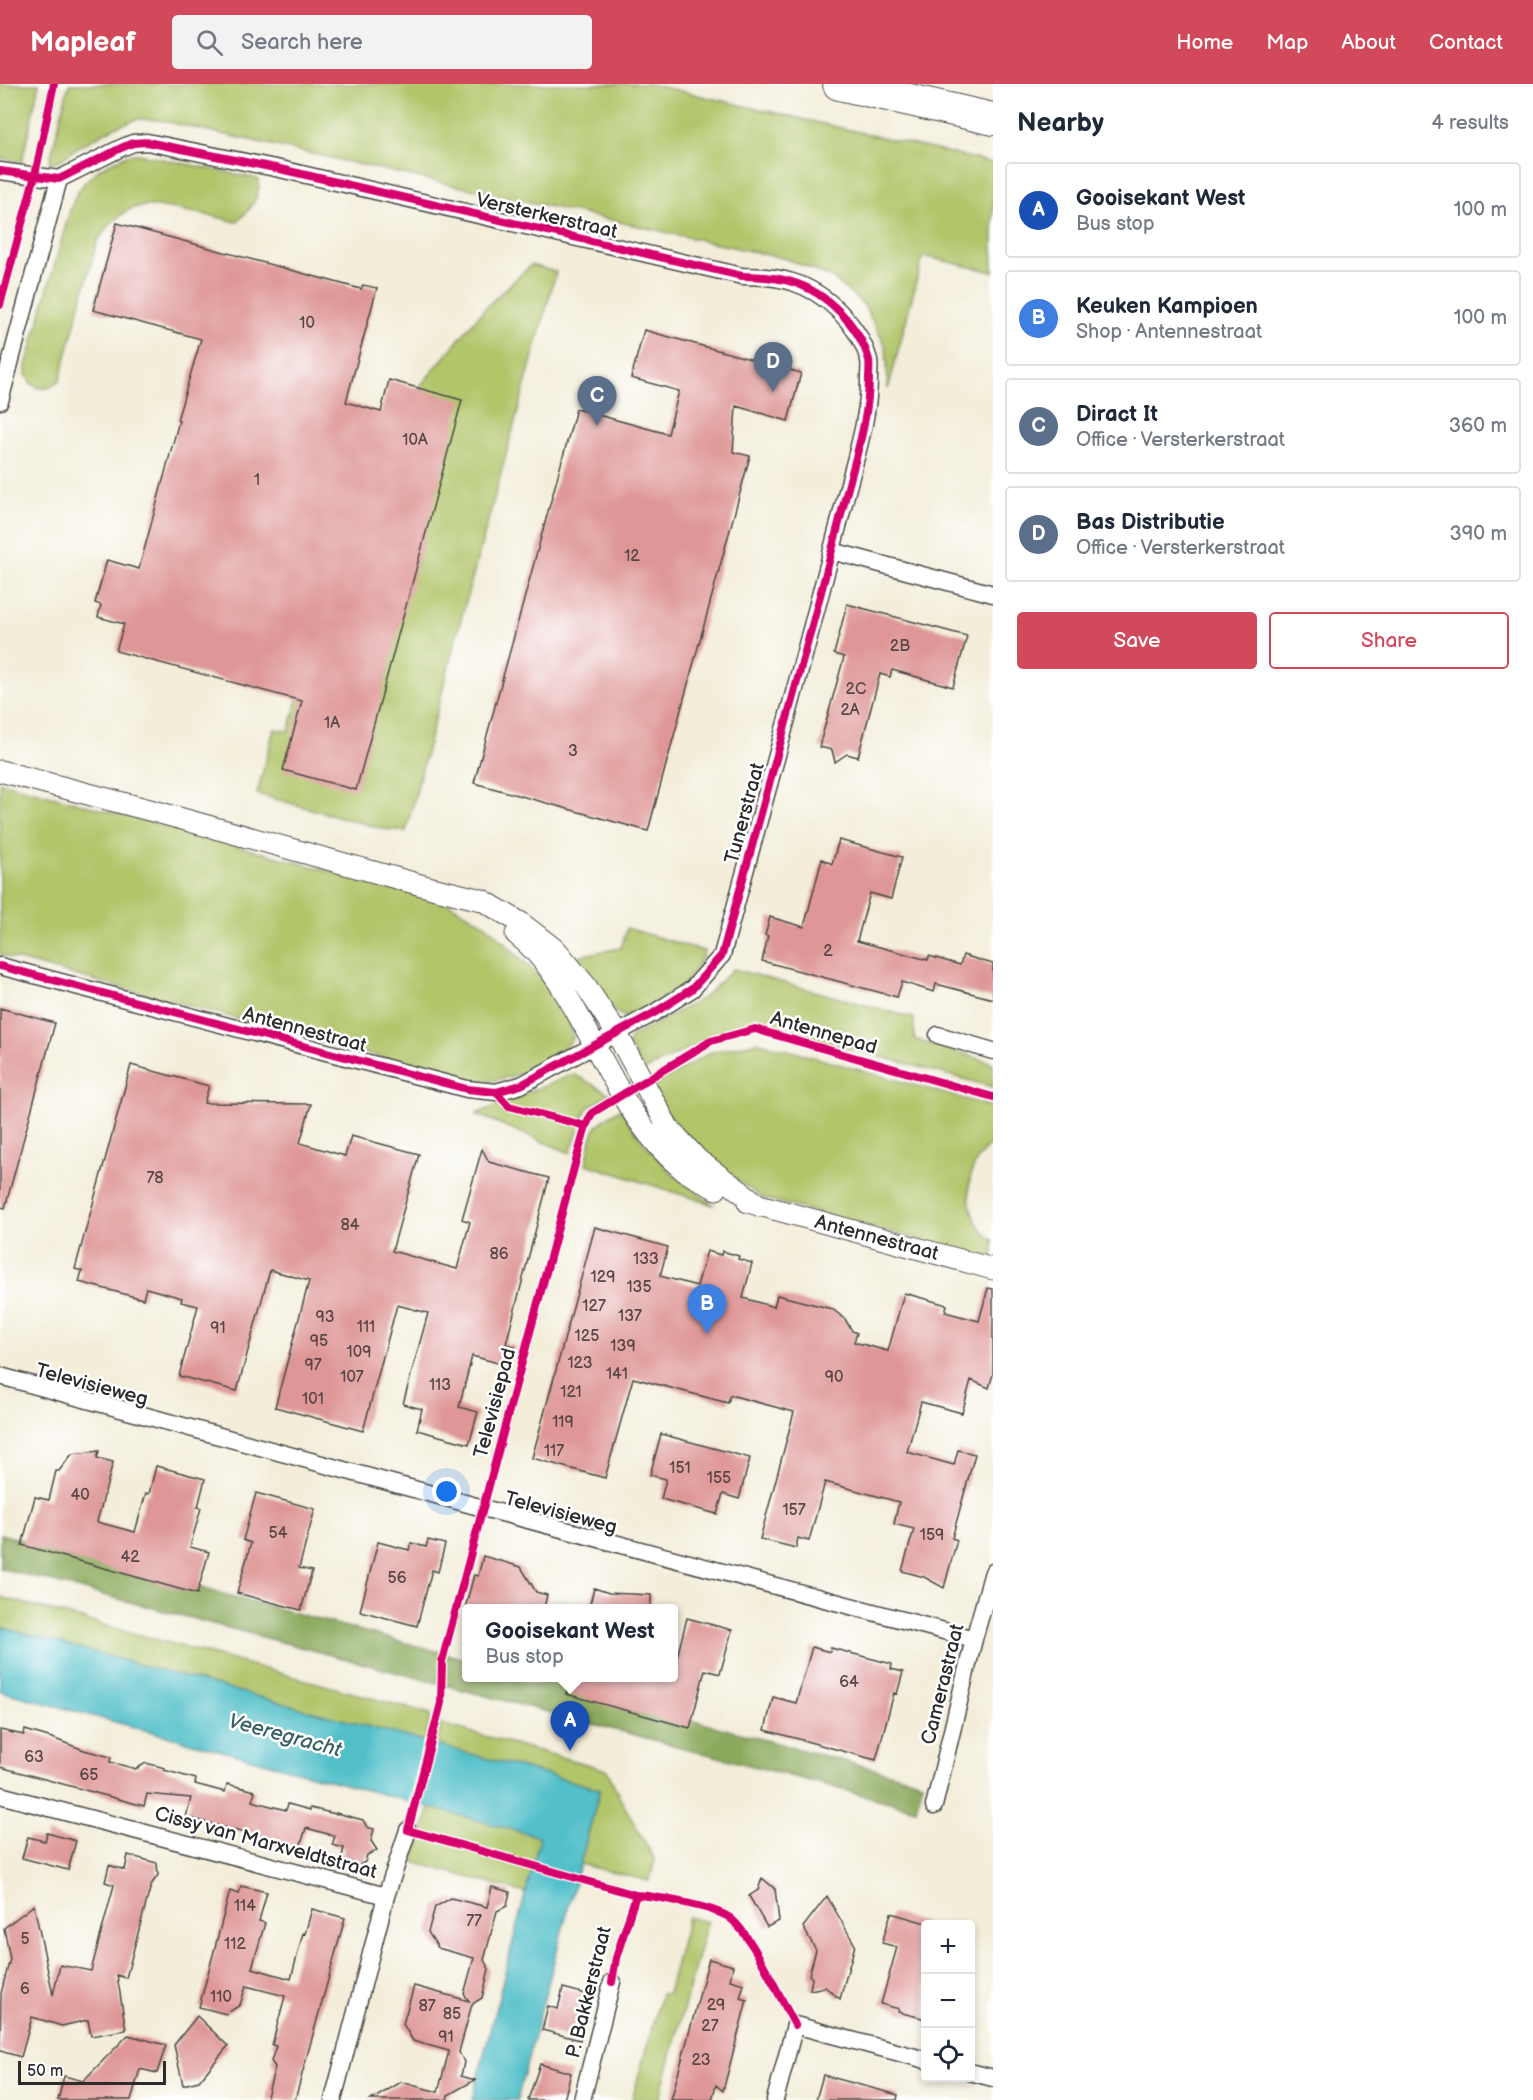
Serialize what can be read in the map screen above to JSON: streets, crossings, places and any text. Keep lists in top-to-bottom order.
{
  "streets": {
    "street": [
      "Versterkerstraat",
      "Tunerstraat",
      "Antennestraat",
      "Televisieweg",
      "Camerastraat",
      "Cissy van Marxveldtstraat",
      "P. Bakkerstraat"
    ],
    "cycle path": ["Antennepad"]
  },
  "crossings": [
    ["Versterkerstraat", "Tunerstraat"],
    ["Tunerstraat", "Antennestraat"],
    ["Televisieweg", "Camerastraat"]
  ],
  "water": ["Veeregracht"],
  "house_numbers": [
    "10",
    "10A",
    "1",
    "12",
    "2B",
    "2C",
    "2A",
    "1A",
    "3",
    "2",
    "78",
    "84",
    "86",
    "133",
    "129",
    "135",
    "127",
    "137",
    "93",
    "111",
    "91",
    "125",
    "95",
    "139",
    "109",
    "123",
    "97",
    "141",
    "107",
    "90",
    "113",
    "121",
    "101",
    "119",
    "117",
    "151",
    "155",
    "40",
    "157",
    "54",
    "159",
    "42",
    "56",
    "64",
    "63",
    "65",
    "114",
    "77",
    "5",
    "112",
    "6",
    "110",
    "29",
    "87",
    "85",
    "27",
    "91",
    "23"
  ],
  "scale_bar": "50 m",
  "page": {
    "header": "Mapleaf",
    "search": "Search here",
    "nav": [
      "Home",
      "Map",
      "About",
      "Contact"
    ],
    "heading": ["Nearby", "4 results"],
    "list": [
      {
        "mark": "A",
        "name": "Gooisekant West",
        "note": "Bus stop",
        "value": "100 m"
      },
      {
        "mark": "B",
        "name": "Keuken Kampioen",
        "note": "Shop · Antennestraat",
        "value": "100 m"
      },
      {
        "mark": "C",
        "name": "Diract It",
        "note": "Office · Versterkerstraat",
        "value": "360 m"
      },
      {
        "mark": "D",
        "name": "Bas Distributie",
        "note": "Office · Versterkerstraat",
        "value": "390 m"
      }
    ],
    "pins": [
      "D",
      "C",
      "B",
      "A"
    ],
    "buttons": ["Save", "Share"],
    "popup": ["Gooisekant West", "Bus stop"],
    "map_buttons": ["+", "−"],
    "scale": "50 m"
  }
}
